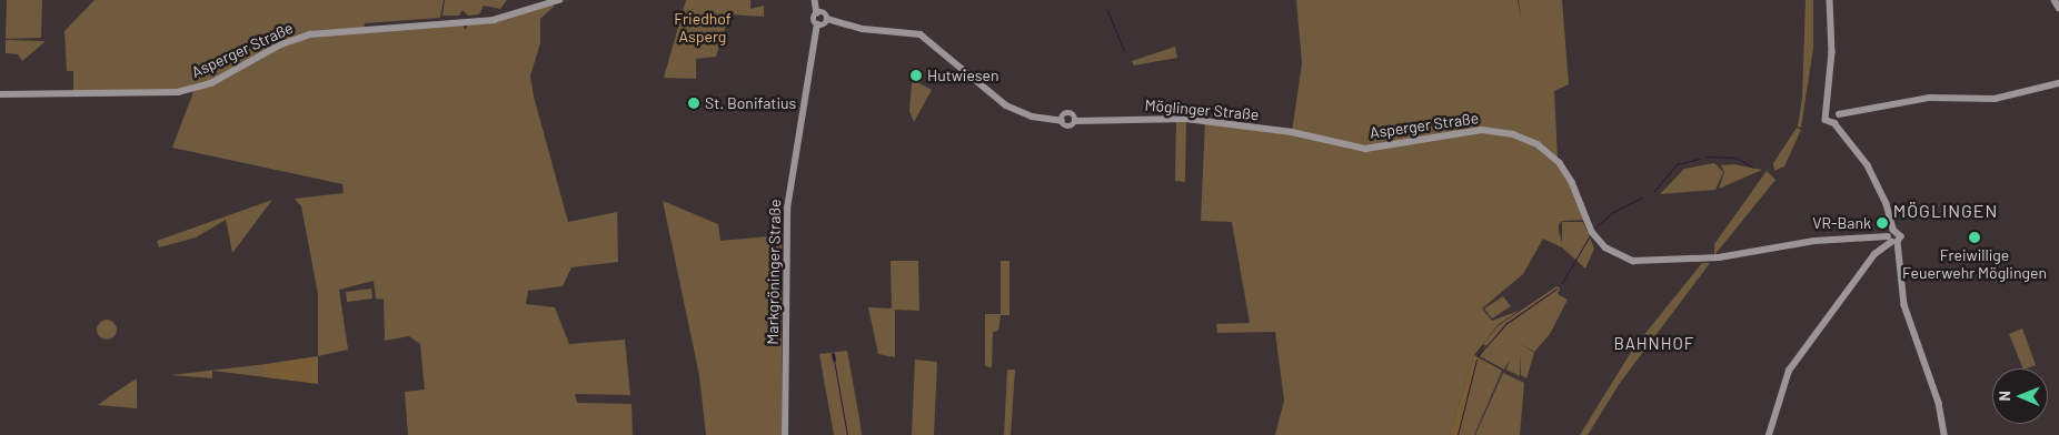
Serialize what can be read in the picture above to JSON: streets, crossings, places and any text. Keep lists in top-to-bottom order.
{
  "streets": {
    "street": ["Asperger Straße", "Möglinger Straße", "Markgröninger Straße"]
  },
  "crossings": [
    ["Asperger Straße", "Möglinger Straße"]
  ],
  "districts": ["MÖGLINGEN", "BAHNHOF"],
  "parks": ["Friedhof Asperg"],
  "places": [
    "Hutwiesen",
    "St. Bonifatius",
    "VR-Bank",
    "Freiwillige Feuerwehr Möglingen"
  ],
  "north": "left"
}
